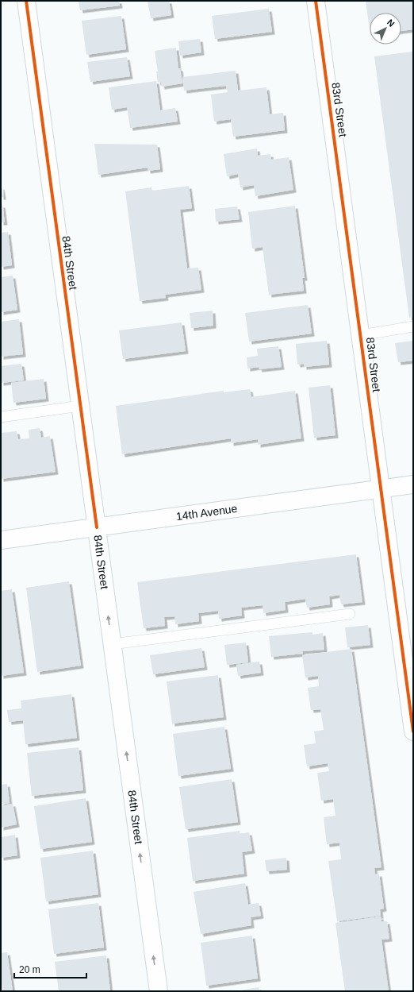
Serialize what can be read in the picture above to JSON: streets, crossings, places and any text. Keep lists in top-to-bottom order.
{
  "streets": {
    "street": ["83rd Street", "84th Street", "14th Avenue"]
  },
  "crossings": [
    ["83rd Street", "14th Avenue"],
    ["84th Street", "14th Avenue"]
  ],
  "one_way": ["84th Street"],
  "scale_bar": "20 m",
  "north": "top right"
}
